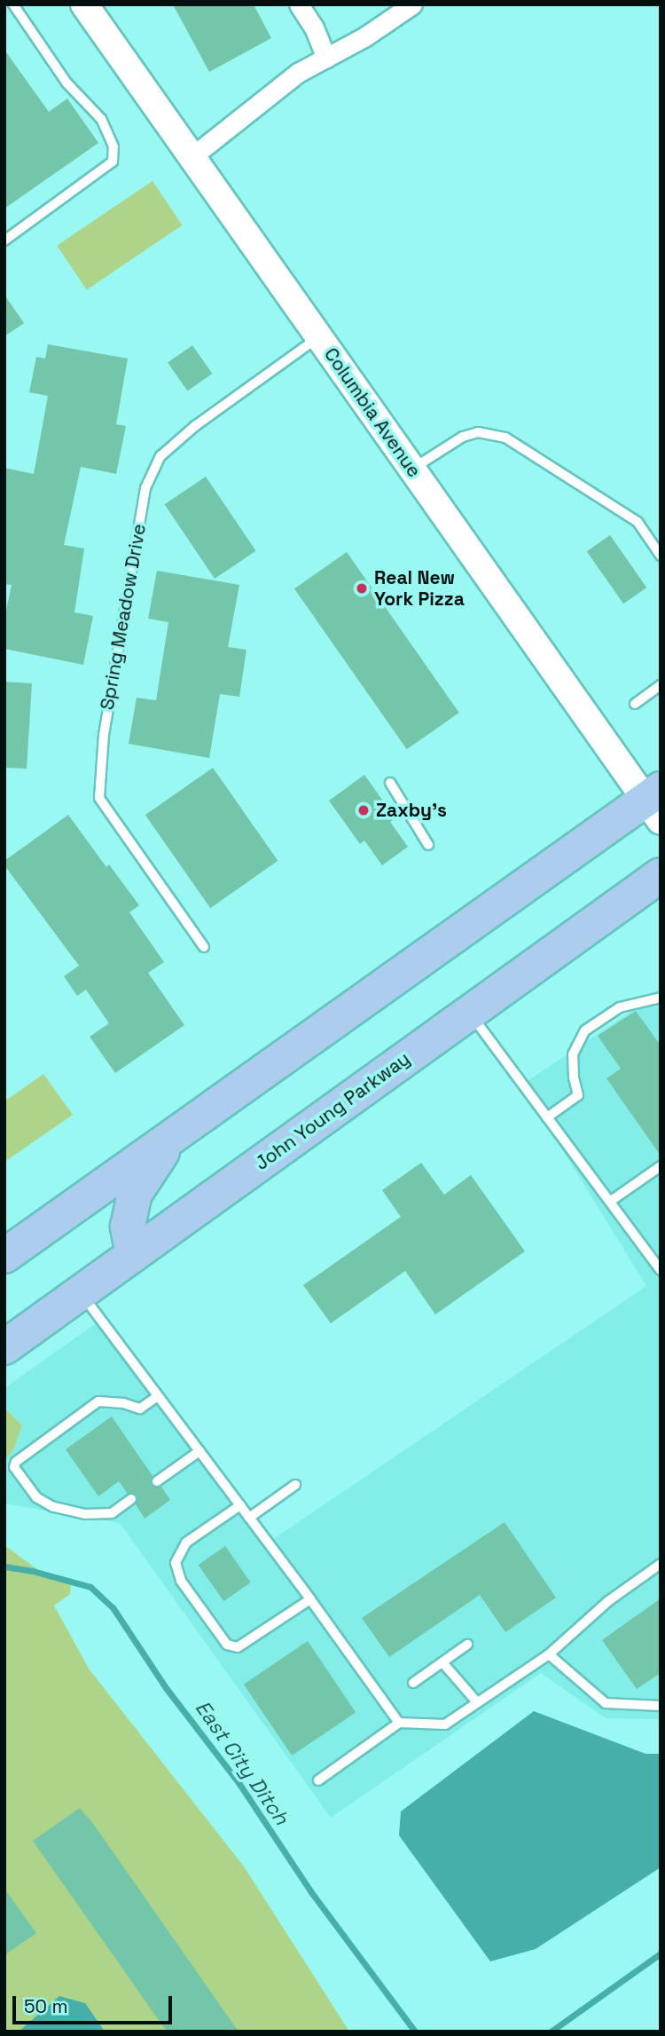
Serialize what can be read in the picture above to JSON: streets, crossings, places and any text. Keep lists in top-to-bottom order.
{
  "streets": {
    "highway": ["John Young Parkway"],
    "street": ["Columbia Avenue"],
    "lane": ["Spring Meadow Drive"]
  },
  "crossings": [
    ["Columbia Avenue", "Spring Meadow Drive"]
  ],
  "water": ["East City Ditch"],
  "places": ["Real New York Pizza", "Zaxby's"],
  "scale_bar": "50 m"
}
